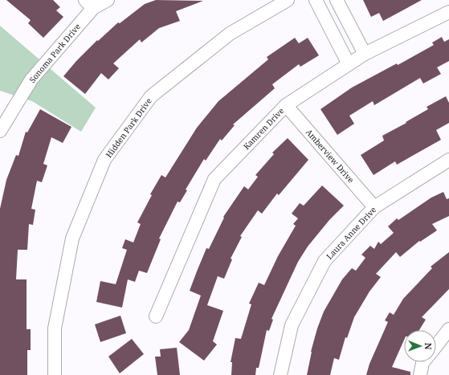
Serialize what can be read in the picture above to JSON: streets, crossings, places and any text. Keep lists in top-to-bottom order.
{
  "streets": {
    "street": [
      "Sonoma Park Drive",
      "Hidden Park Drive",
      "Kamren Drive",
      "Amberview Drive",
      "Laura Anne Drive"
    ]
  },
  "crossings": [
    ["Kamren Drive", "Amberview Drive"],
    ["Amberview Drive", "Laura Anne Drive"]
  ],
  "north": "right"
}
